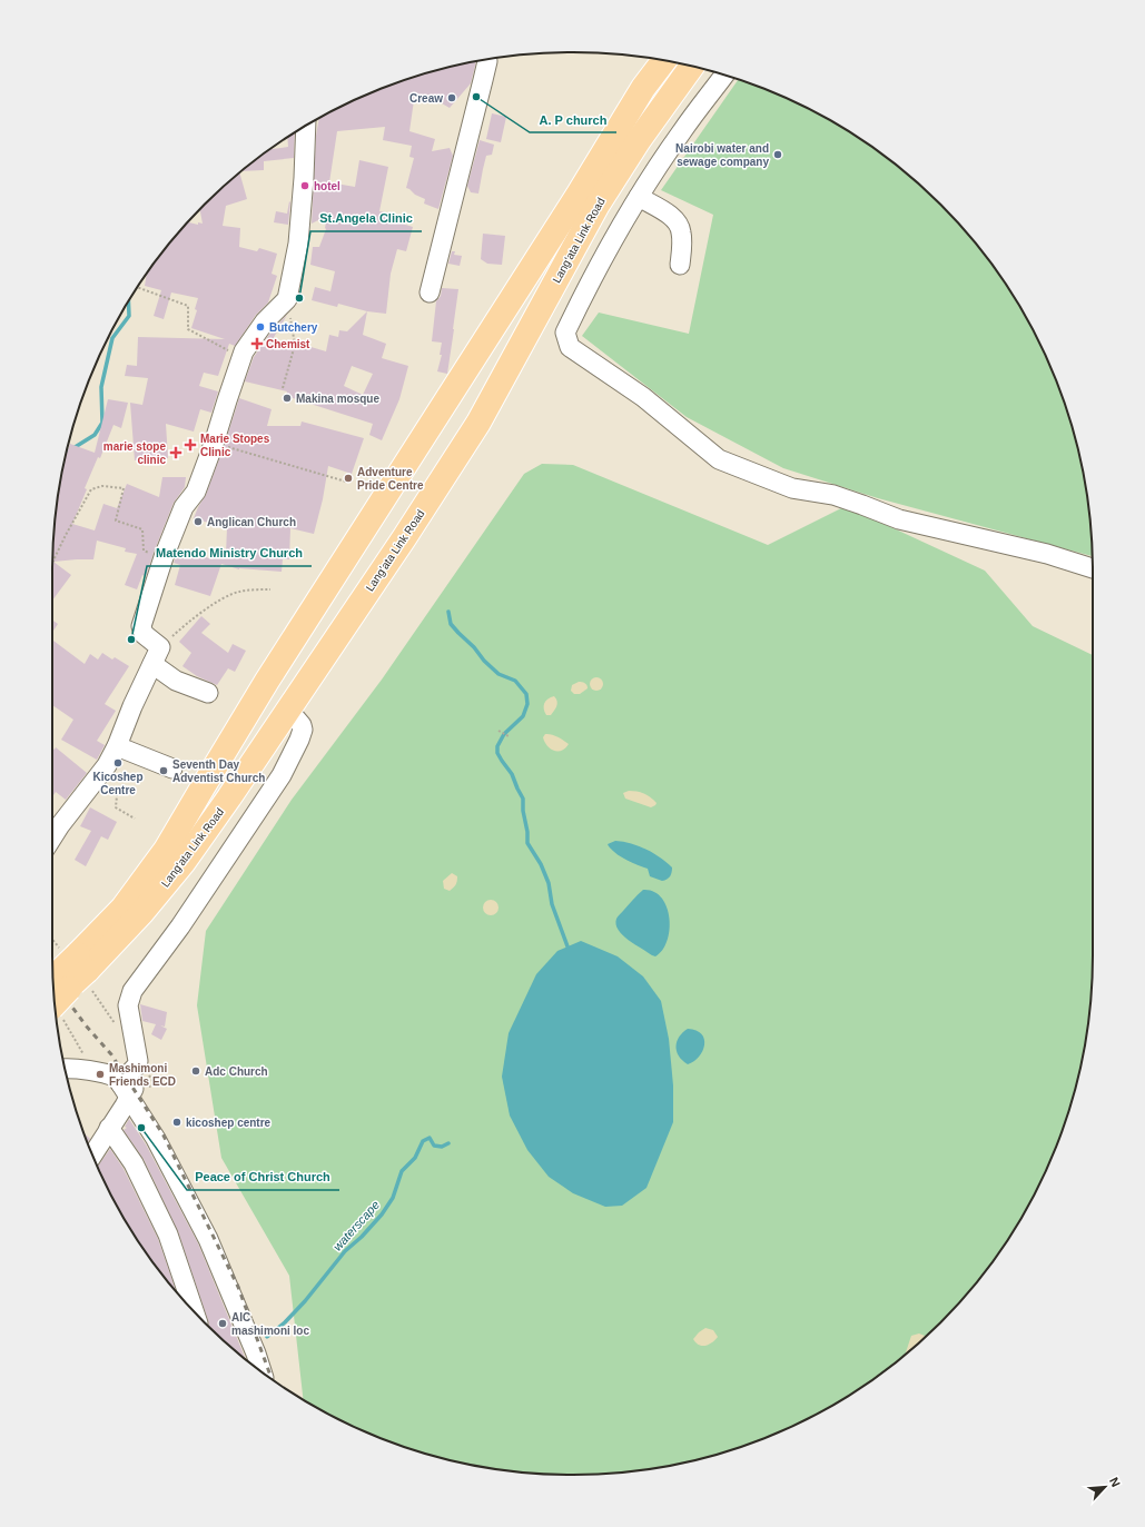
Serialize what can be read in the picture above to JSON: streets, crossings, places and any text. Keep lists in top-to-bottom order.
{
  "streets": {
    "main road": ["Lang'ata Link Road"]
  },
  "water": ["waterscape"],
  "places": {
    "other": [
      "A. P church",
      "Creaw",
      "Nairobi water and sewage company",
      "hotel",
      "St.Angela Clinic",
      "Butchery",
      "Makina mosque",
      "Adventure Pride Centre",
      "Anglican Church",
      "Matendo Ministry Church",
      "Kicoshep Centre",
      "Seventh Day Adventist Church",
      "Adc Church",
      "Mashimoni Friends ECD",
      "kicoshep centre",
      "Peace of Christ Church",
      "AIC mashimoni loc"
    ],
    "health": ["Chemist", "Marie Stopes Clinic", "marie stope clinic"]
  },
  "north": "top right"
}
